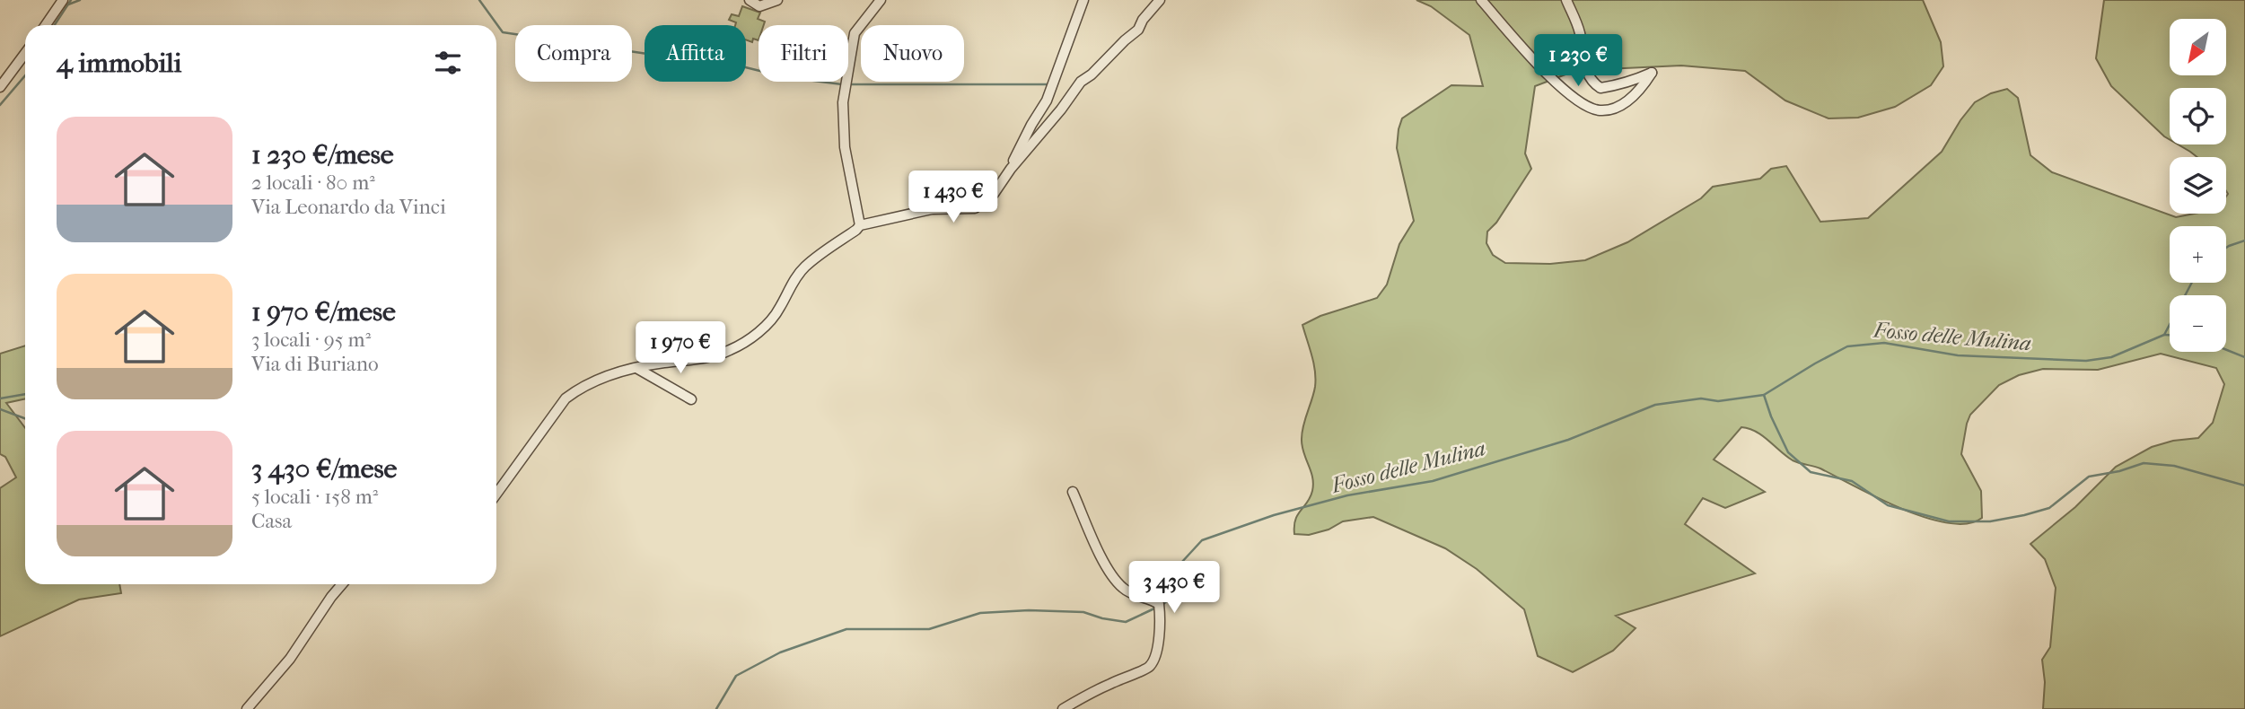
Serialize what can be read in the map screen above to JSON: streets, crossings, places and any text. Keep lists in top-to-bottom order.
{
  "water": ["Fosso delle Mulina"],
  "north": "bottom left",
  "page": {
    "map_buttons": ["+", "−"],
    "chip": [
      "Compra",
      "Affitta",
      "Filtri",
      "Nuovo"
    ],
    "heading": "4 immobili",
    "price": [
      "1 230 €",
      "1 430 €",
      "1 970 €",
      "3 430 €"
    ],
    "list": [
      {
        "name": "1 230 €/mese",
        "note": "2 locali · 80 m² · Via Leonardo da Vinci"
      },
      {
        "name": "1 970 €/mese",
        "note": "3 locali · 95 m² · Via di Buriano"
      },
      {
        "name": "3 430 €/mese",
        "note": "5 locali · 158 m² · Casa"
      }
    ]
  }
}
